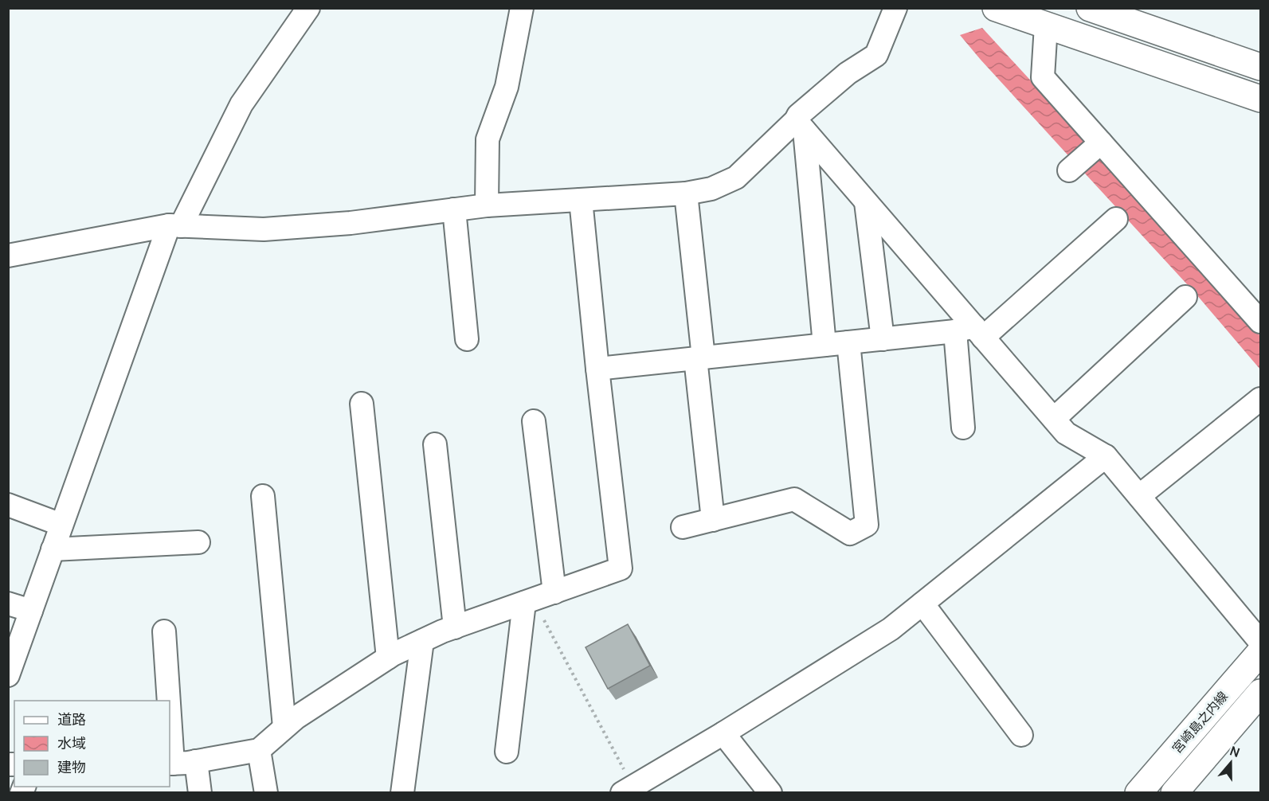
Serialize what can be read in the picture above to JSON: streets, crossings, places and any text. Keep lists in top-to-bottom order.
{
  "streets": {
    "street": ["宮崎島之内線"]
  },
  "legend": ["道路", "水域", "建物"],
  "north": "top"
}
